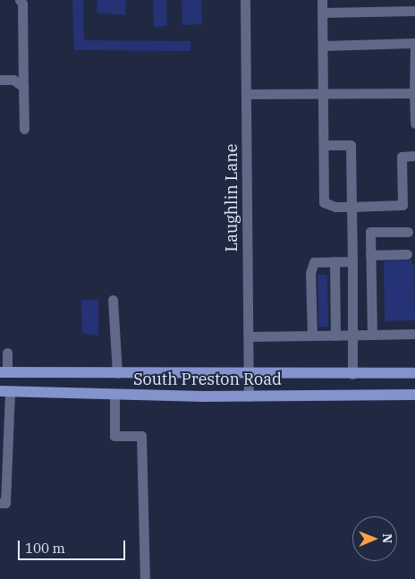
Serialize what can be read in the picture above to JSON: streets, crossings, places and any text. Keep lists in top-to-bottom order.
{
  "streets": {
    "main road": ["South Preston Road"],
    "street": ["Laughlin Lane"]
  },
  "crossings": [
    ["Laughlin Lane", "South Preston Road"]
  ],
  "scale_bar": "100 m",
  "north": "right"
}
